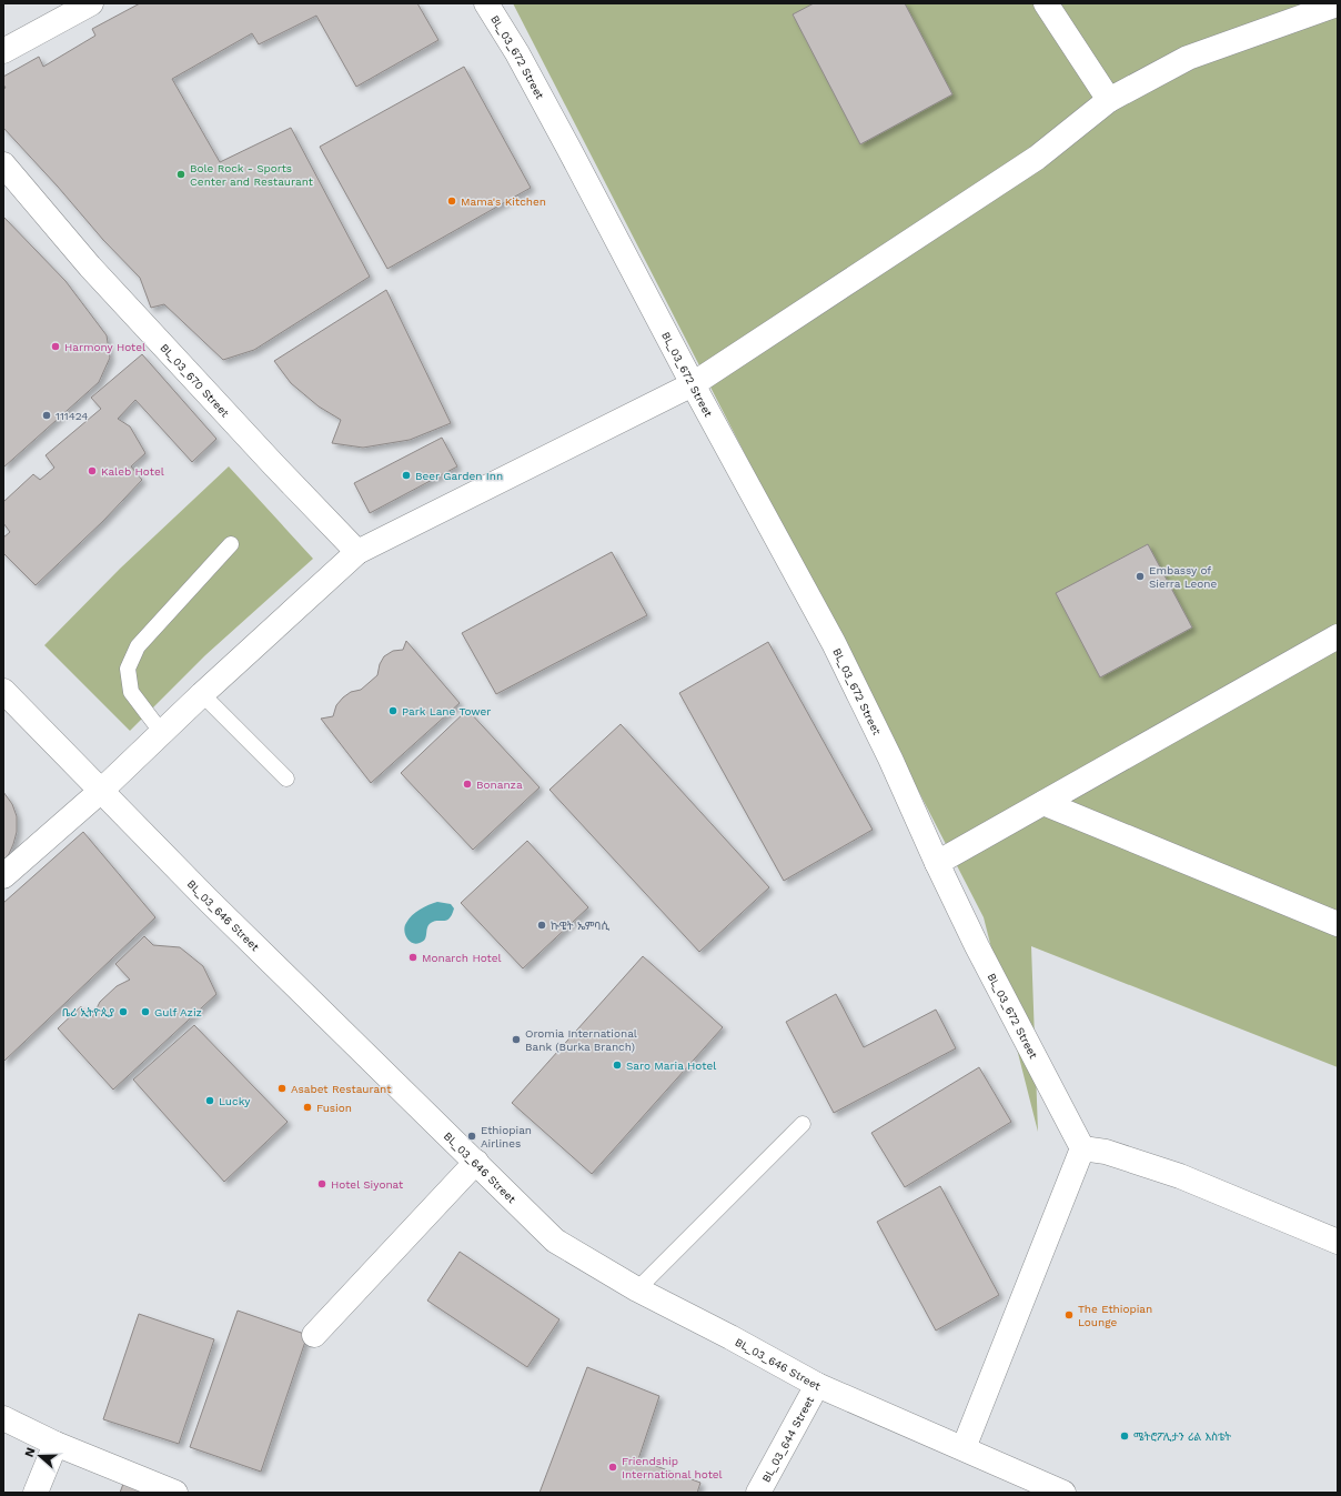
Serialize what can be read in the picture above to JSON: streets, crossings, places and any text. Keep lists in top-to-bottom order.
{
  "streets": {
    "street": [
      "BL_03_672 Street",
      "BL_03_670 Street",
      "BL_03_646 Street",
      "BL_03_644 Street"
    ]
  },
  "crossings": [
    ["BL_03_646 Street", "BL_03_644 Street"]
  ],
  "places": [
    "Bole Rock - Sports Center and Restaurant",
    "Mama's Kitchen",
    "Harmony Hotel",
    "111424",
    "Kaleb Hotel",
    "Beer Garden Inn",
    "Embassy of Sierra Leone",
    "Park Lane Tower",
    "Bonanza",
    "ኩዌት ኤምባሲ",
    "Monarch Hotel",
    "ቤሪ ኢትዮጲያ",
    "Gulf Aziz",
    "Oromia International Bank (Burka Branch)",
    "Saro Maria Hotel",
    "Asabet Restaurant",
    "Lucky",
    "Fusion",
    "Ethiopian Airlines",
    "Hotel Siyonat",
    "The Ethiopian Lounge",
    "ሜትሮፖሊታን ሪል እስቴት",
    "Friendship International hotel"
  ],
  "north": "left"
}
